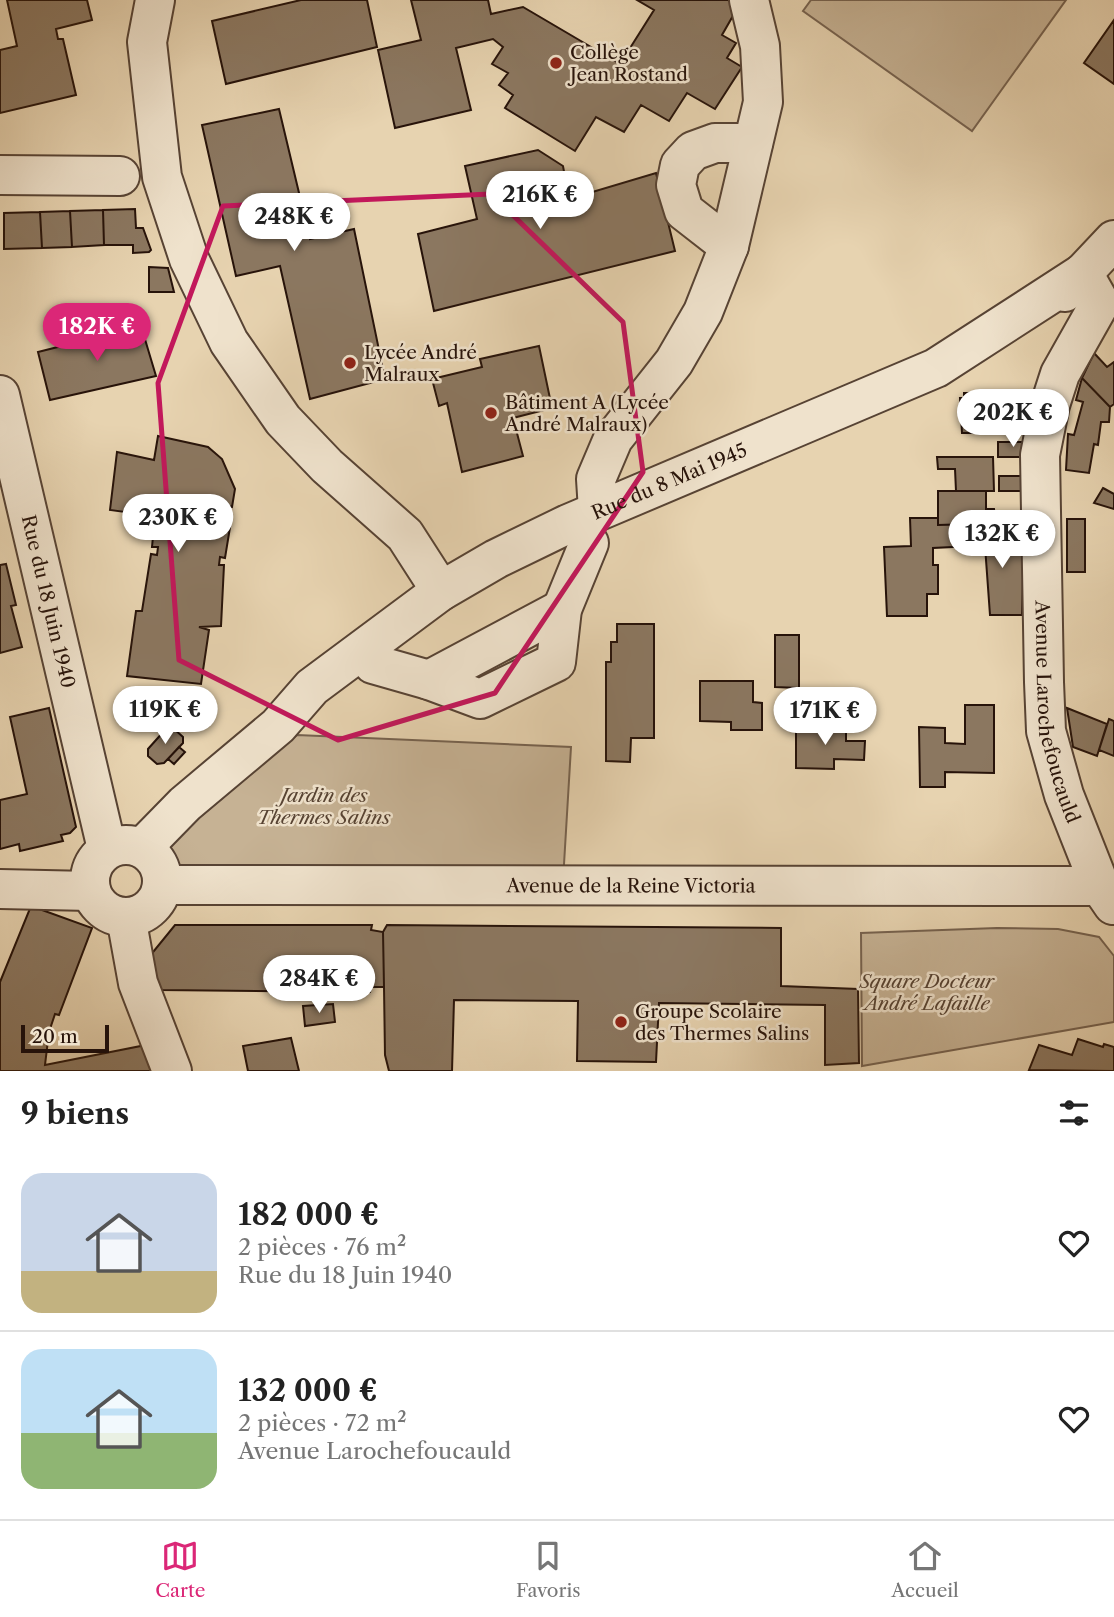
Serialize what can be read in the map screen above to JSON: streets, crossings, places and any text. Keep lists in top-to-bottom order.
{
  "streets": {
    "street": [
      "Rue du 8 Mai 1945",
      "Rue du 18 Juin 1940",
      "Avenue Larochefoucauld",
      "Avenue de la Reine Victoria"
    ]
  },
  "crossings": [
    ["Rue du 8 Mai 1945", "Rue du 18 Juin 1940"],
    ["Rue du 8 Mai 1945", "Avenue Larochefoucauld"],
    ["Rue du 8 Mai 1945", "Avenue de la Reine Victoria"],
    ["Rue du 18 Juin 1940", "Avenue de la Reine Victoria"],
    ["Avenue Larochefoucauld", "Avenue de la Reine Victoria"]
  ],
  "parks": ["Jardin des Thermes Salins", "Square Docteur André Lafaille"],
  "places": [
    "Collège Jean Rostand",
    "Lycée André Malraux",
    "Bâtiment A (Lycée André Malraux)",
    "Groupe Scolaire des Thermes Salins"
  ],
  "scale_bar": "20 m",
  "page": {
    "price": [
      "216K €",
      "248K €",
      "182K €",
      "202K €",
      "230K €",
      "132K €",
      "119K €",
      "171K €",
      "284K €"
    ],
    "scale": "20 m",
    "heading": "9 biens",
    "list": [
      {
        "name": "182 000 €",
        "note": "2 pièces · 76 m² · Rue du 18 Juin 1940"
      },
      {
        "name": "132 000 €",
        "note": "2 pièces · 72 m² · Avenue Larochefoucauld"
      }
    ],
    "tabs": ["Carte", "Favoris", "Accueil"]
  }
}
